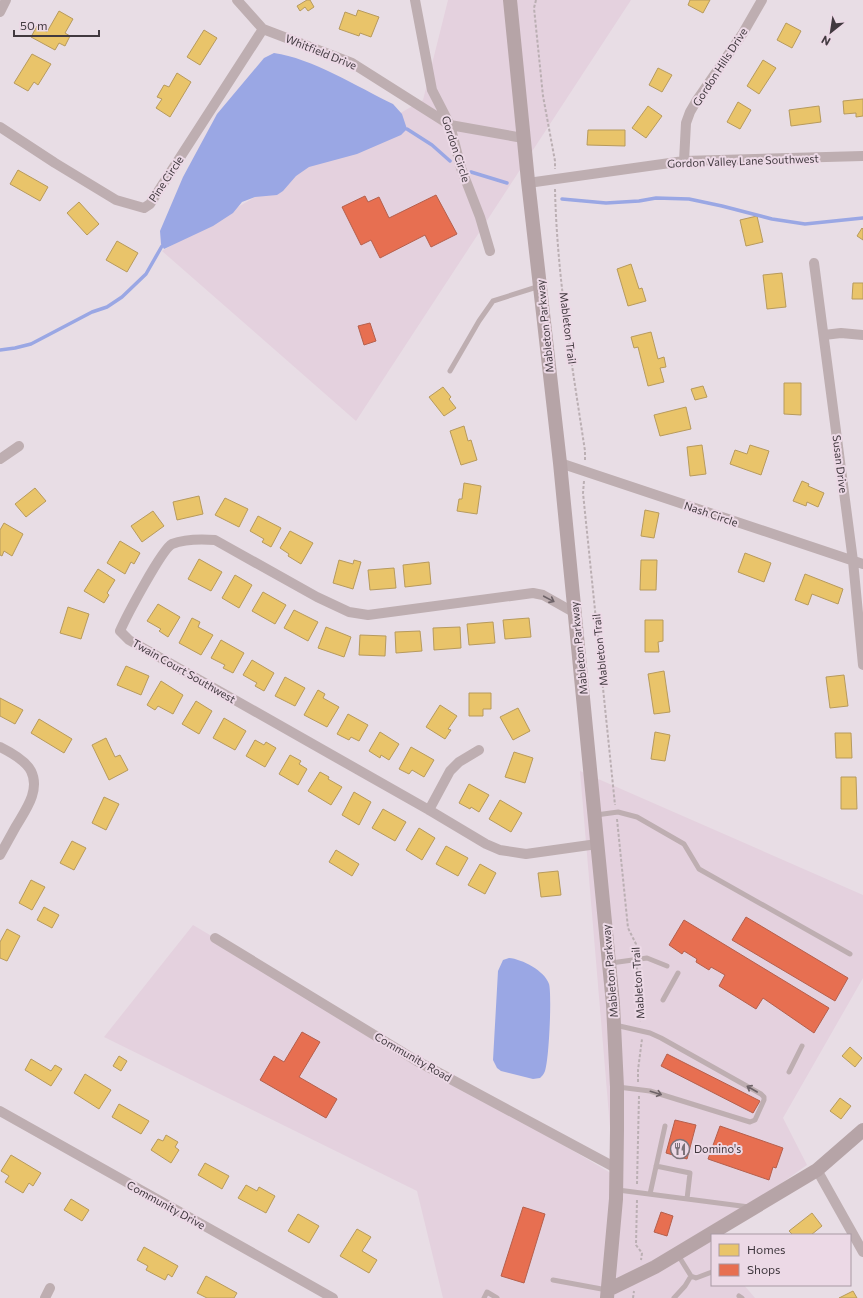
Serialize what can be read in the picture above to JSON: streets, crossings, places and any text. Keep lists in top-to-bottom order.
{
  "streets": {
    "main road": ["Mableton Parkway"],
    "street": [
      "Whitfield Drive",
      "Gordon Hills Drive",
      "Gordon Circle",
      "Gordon Valley Lane Southwest",
      "Pine Circle",
      "Susan Drive",
      "Nash Circle",
      "Twain Court Southwest",
      "Community Road",
      "Community Drive"
    ],
    "path": ["Mableton Trail"]
  },
  "crossings": [
    ["Whitfield Drive", "Gordon Circle"],
    ["Whitfield Drive", "Pine Circle"],
    ["Gordon Hills Drive", "Gordon Valley Lane Southwest"],
    ["Gordon Valley Lane Southwest", "Mableton Parkway"],
    ["Gordon Valley Lane Southwest", "Mableton Trail"],
    ["Mableton Parkway", "Nash Circle"],
    ["Mableton Parkway", "Twain Court Southwest"],
    ["Mableton Parkway", "Community Road"],
    ["Mableton Trail", "Nash Circle"],
    ["Susan Drive", "Nash Circle"]
  ],
  "places": {
    "restaurant": ["Domino's"]
  },
  "legend": ["Homes", "Shops"],
  "scale_bar": "50 m",
  "north": "bottom left"
}
